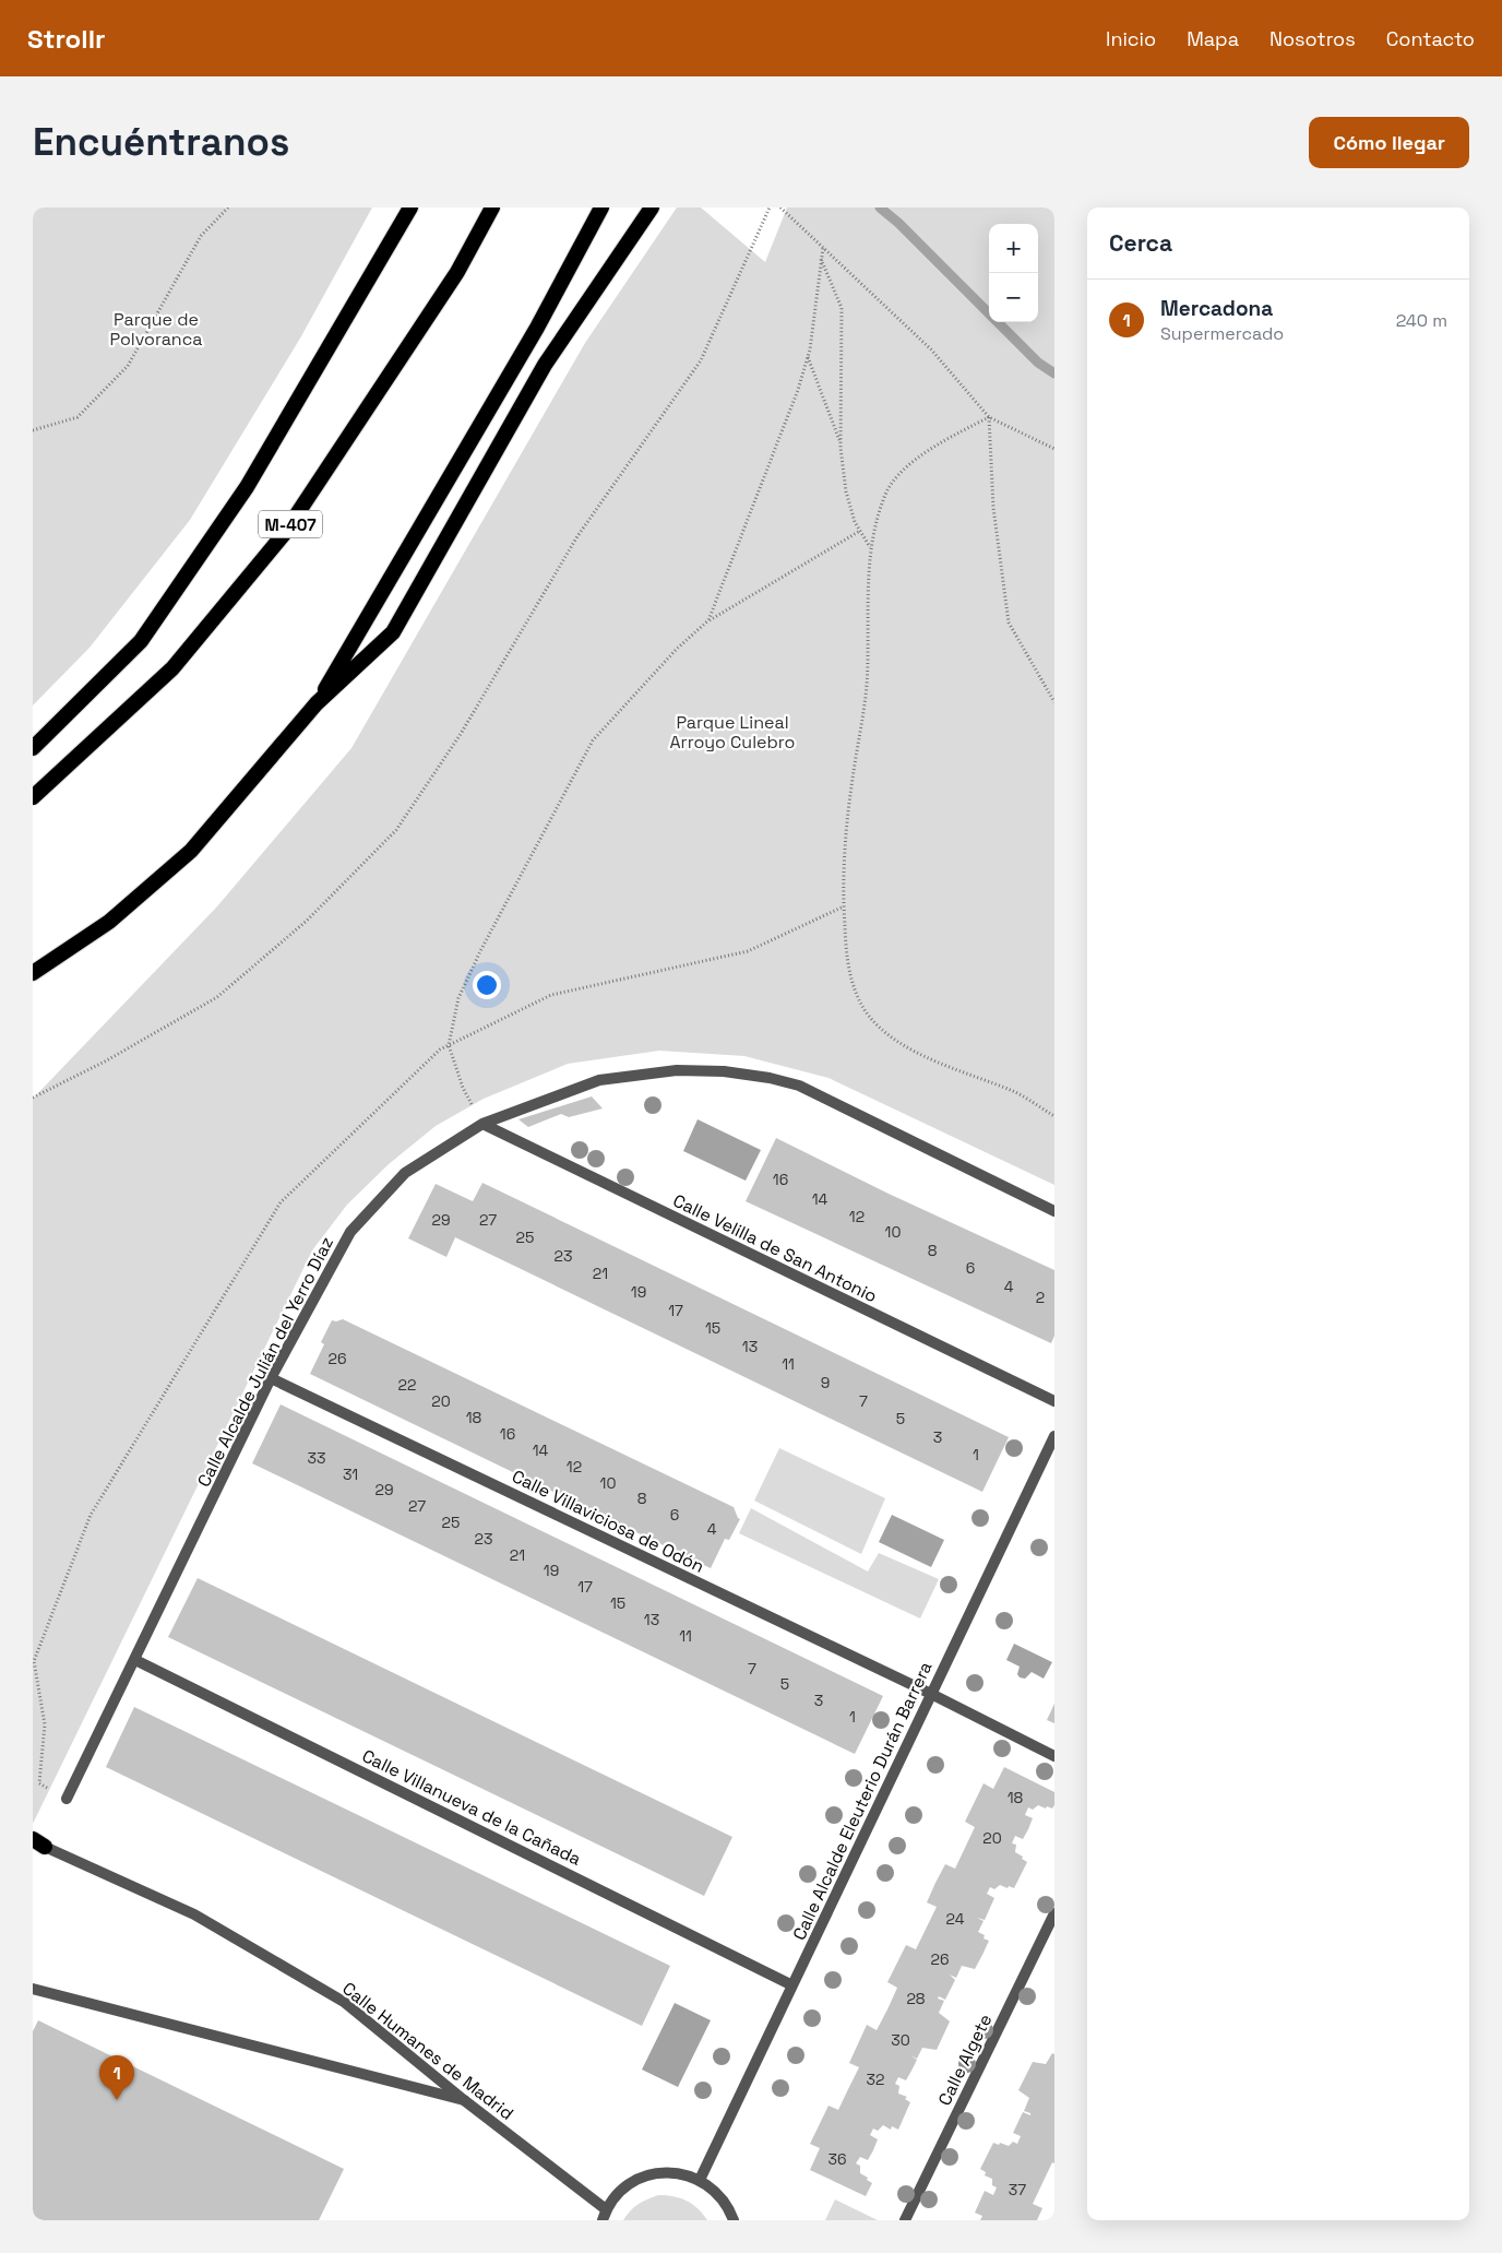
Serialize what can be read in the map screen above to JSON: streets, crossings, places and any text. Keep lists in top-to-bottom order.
{
  "streets": {
    "highway": ["M-407"],
    "street": [
      "Calle Velilla de San Antonio",
      "Calle Alcalde Julián del Yerro Díaz",
      "Calle Villaviciosa de Odón",
      "Calle Alcalde Eleuterio Durán Barrera",
      "Calle Villanueva de la Cañada",
      "Calle Humanes de Madrid",
      "Calle Algete"
    ]
  },
  "crossings": [
    ["Calle Velilla de San Antonio", "Calle Alcalde Julián del Yerro Díaz"],
    ["Calle Alcalde Julián del Yerro Díaz", "Calle Villaviciosa de Odón"],
    ["Calle Alcalde Julián del Yerro Díaz", "Calle Villanueva de la Cañada"],
    ["Calle Villaviciosa de Odón", "Calle Alcalde Eleuterio Durán Barrera"],
    ["Calle Alcalde Eleuterio Durán Barrera", "Calle Villanueva de la Cañada"]
  ],
  "parks": ["Parque de Polvoranca", "Parque Lineal Arroyo Culebro"],
  "house_numbers": [
    "16",
    "14",
    "12",
    "29",
    "27",
    "10",
    "25",
    "8",
    "23",
    "6",
    "21",
    "4",
    "19",
    "2",
    "17",
    "15",
    "13",
    "26",
    "11",
    "9",
    "22",
    "20",
    "7",
    "18",
    "5",
    "16",
    "3",
    "14",
    "1",
    "33",
    "12",
    "31",
    "10",
    "29",
    "8",
    "27",
    "6",
    "25",
    "4",
    "23",
    "21",
    "19",
    "17",
    "15",
    "13",
    "11",
    "7",
    "5",
    "3",
    "1",
    "18",
    "20",
    "24",
    "26",
    "28",
    "30",
    "32",
    "36",
    "37"
  ],
  "page": {
    "header": "Strollr",
    "nav": [
      "Inicio",
      "Mapa",
      "Nosotros",
      "Contacto"
    ],
    "buttons": "Cómo llegar",
    "title": "Encuéntranos",
    "heading": "Cerca",
    "map_buttons": ["+", "−"],
    "list": [
      {
        "mark": "1",
        "name": "Mercadona",
        "note": "Supermercado",
        "value": "240 m"
      }
    ],
    "pins": "1"
  }
}
